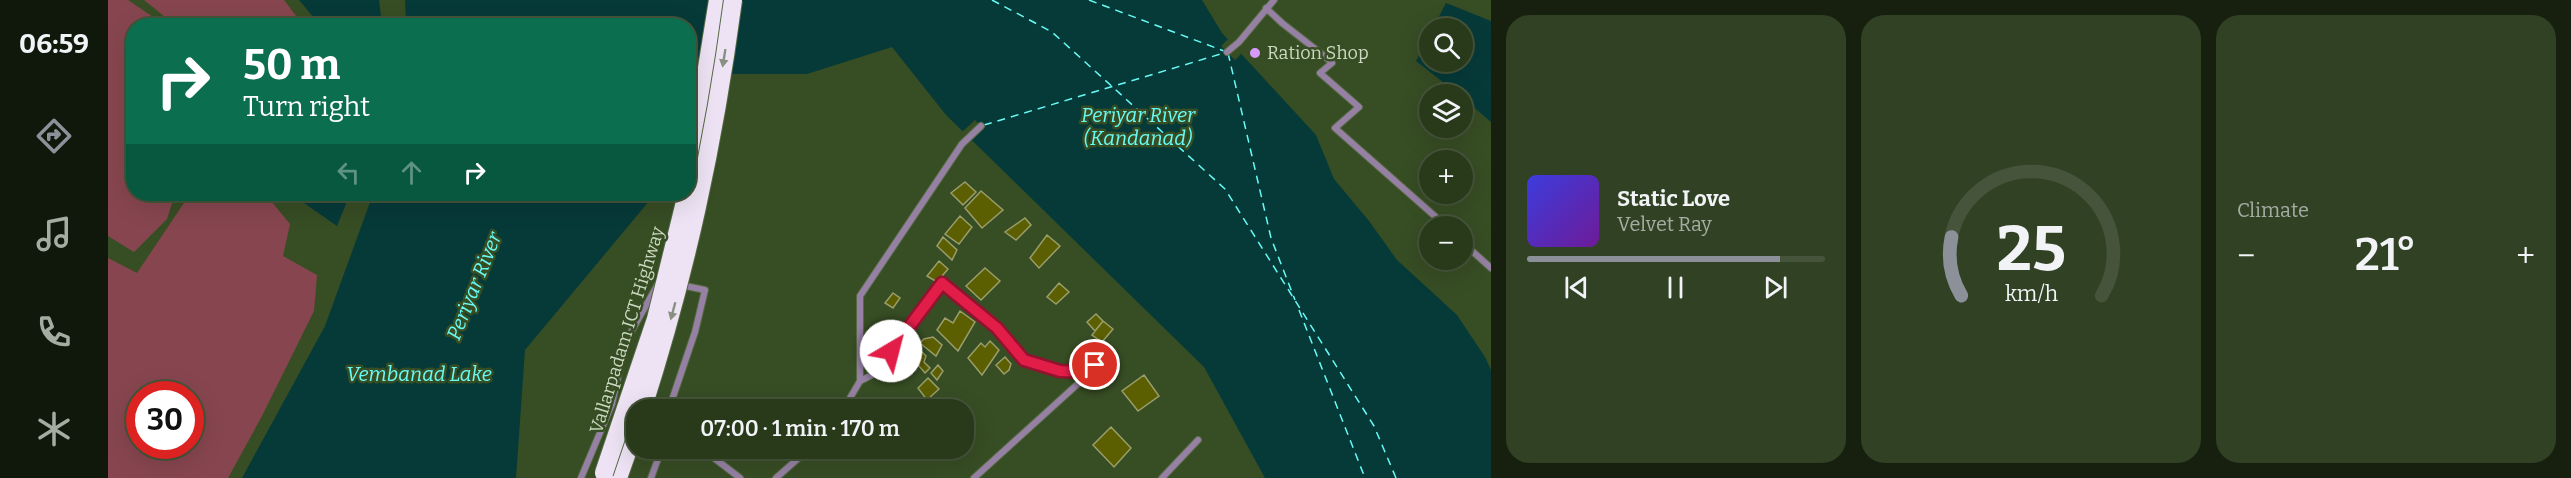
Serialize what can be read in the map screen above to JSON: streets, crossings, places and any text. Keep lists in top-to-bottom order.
{
  "streets": {
    "highway": ["Vallarpadam ICT Highway"]
  },
  "water": ["Periyar River (Kandanad)", "Periyar River", "Vembanad Lake"],
  "places": ["Ration Shop"],
  "page": {
    "tabs": "06:59",
    "tile": "Climate",
    "map_buttons": ["+", "−"],
    "turn": ["50 m", "Turn right"],
    "song": ["Static Love", "Velvet Ray"],
    "heat": ["−", "21°", "+"],
    "limit": "30",
    "trip": "07:00 · 1 min · 170 m",
    "gauge": ["25", "km/h"]
  }
}
